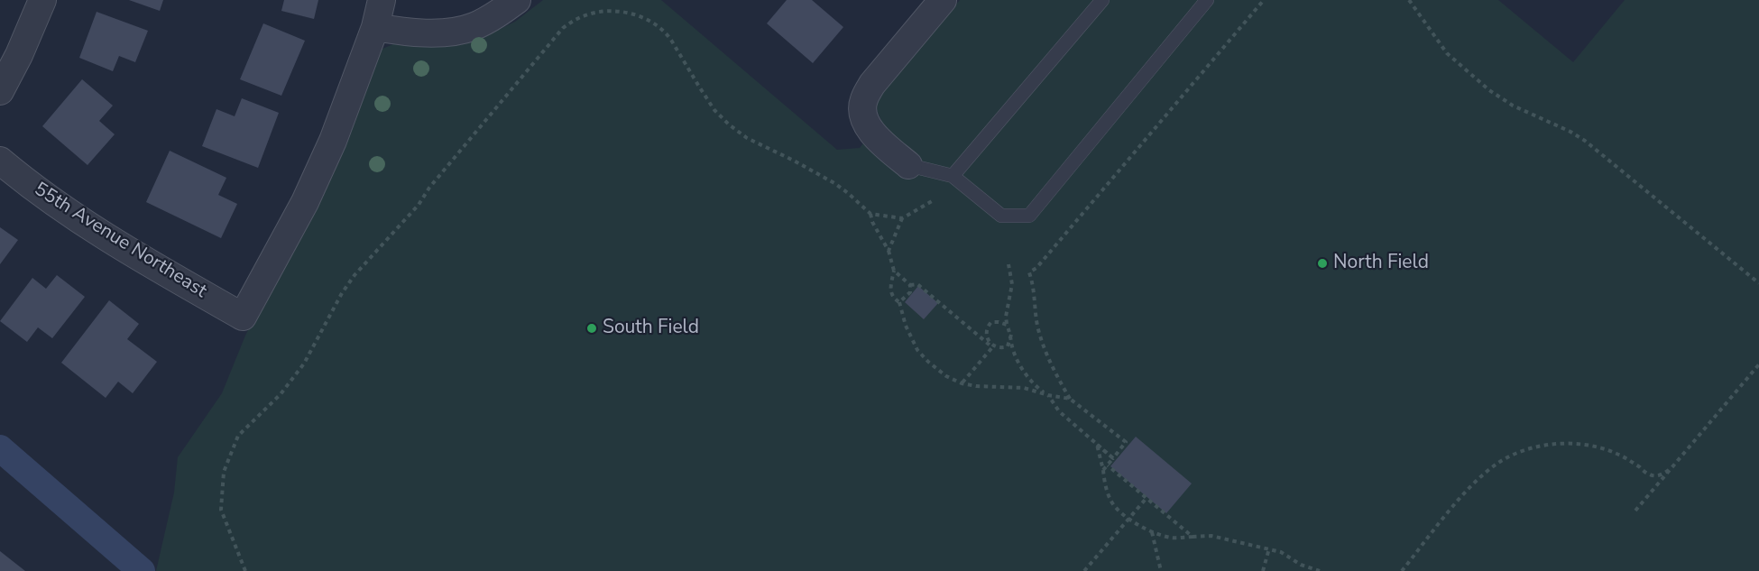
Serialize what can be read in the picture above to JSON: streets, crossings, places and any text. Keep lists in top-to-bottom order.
{
  "streets": {
    "street": ["55th Avenue Northeast"]
  },
  "places": ["North Field", "South Field"]
}
